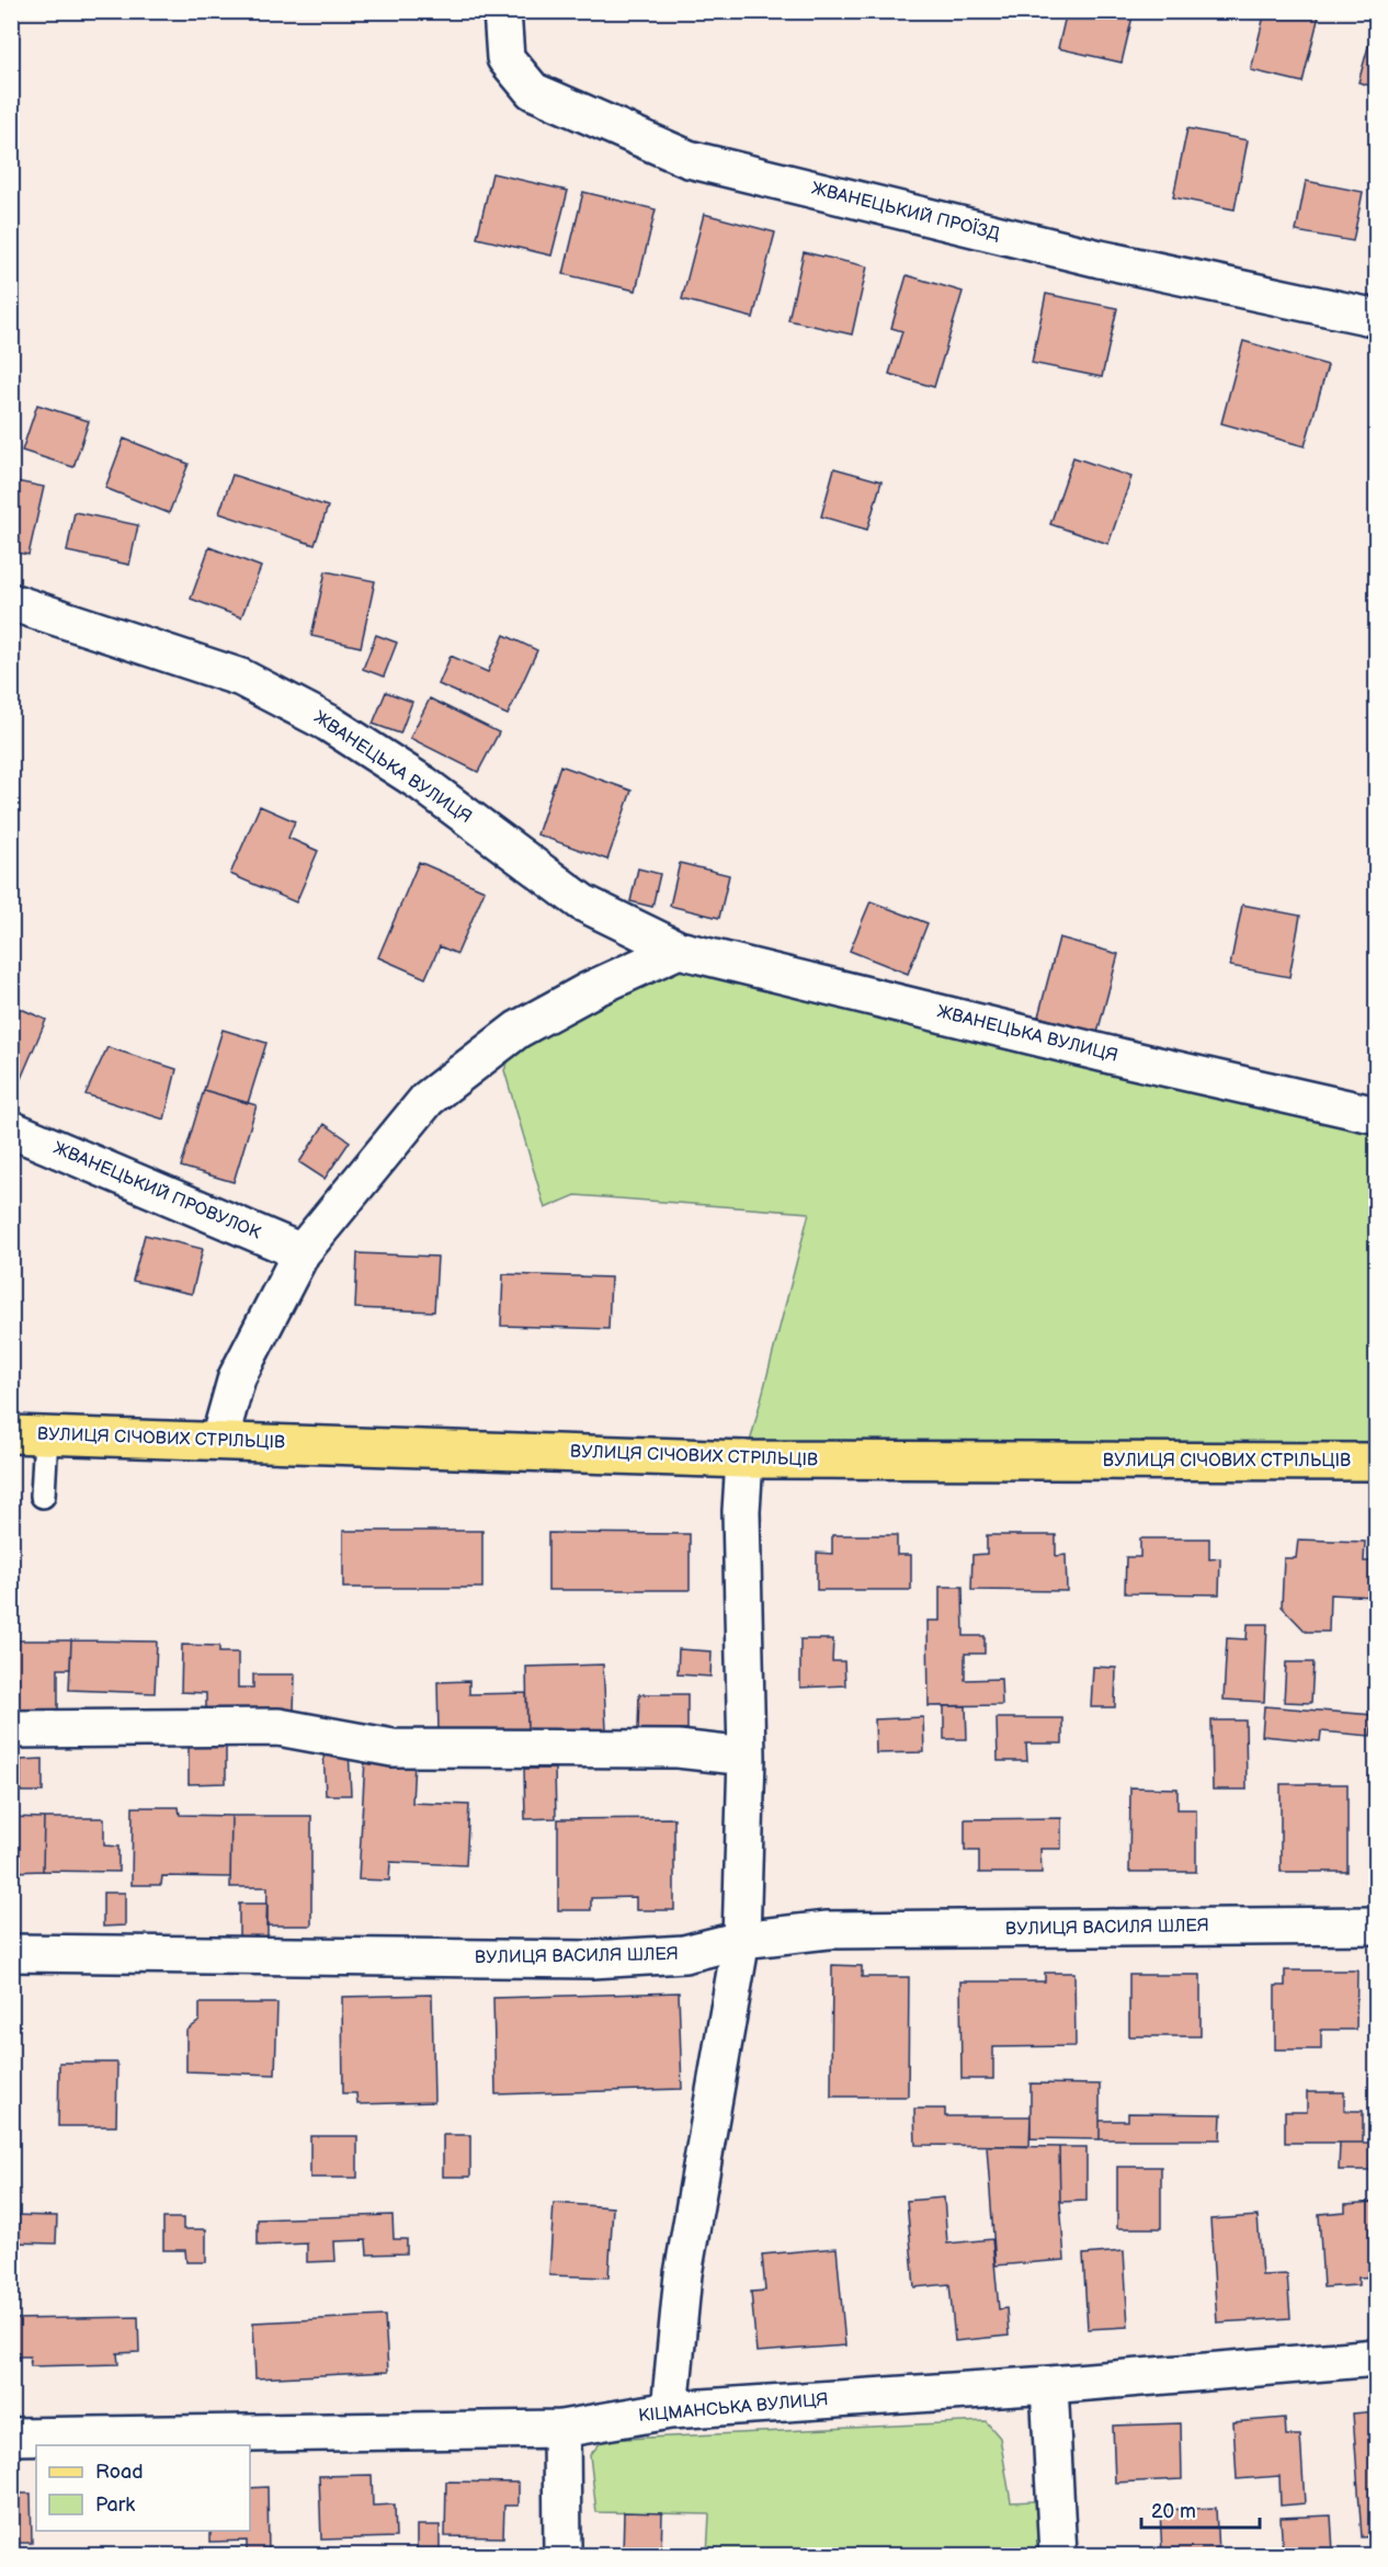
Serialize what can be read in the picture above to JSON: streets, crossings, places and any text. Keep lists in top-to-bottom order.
{
  "streets": {
    "main road": ["ВУЛИЦЯ СІЧОВИХ СТРІЛЬЦІВ"],
    "street": [
      "ЖВАНЕЦЬКИЙ ПРОЇЗД",
      "ЖВАНЕЦЬКА ВУЛИЦЯ",
      "ЖВАНЕЦЬКИЙ ПРОВУЛОК",
      "ВУЛИЦЯ ВАСИЛЯ ШЛЕЯ",
      "КІЦМАНСЬКА ВУЛИЦЯ"
    ]
  },
  "legend": ["Road", "Park"],
  "scale_bar": "20 m"
}
